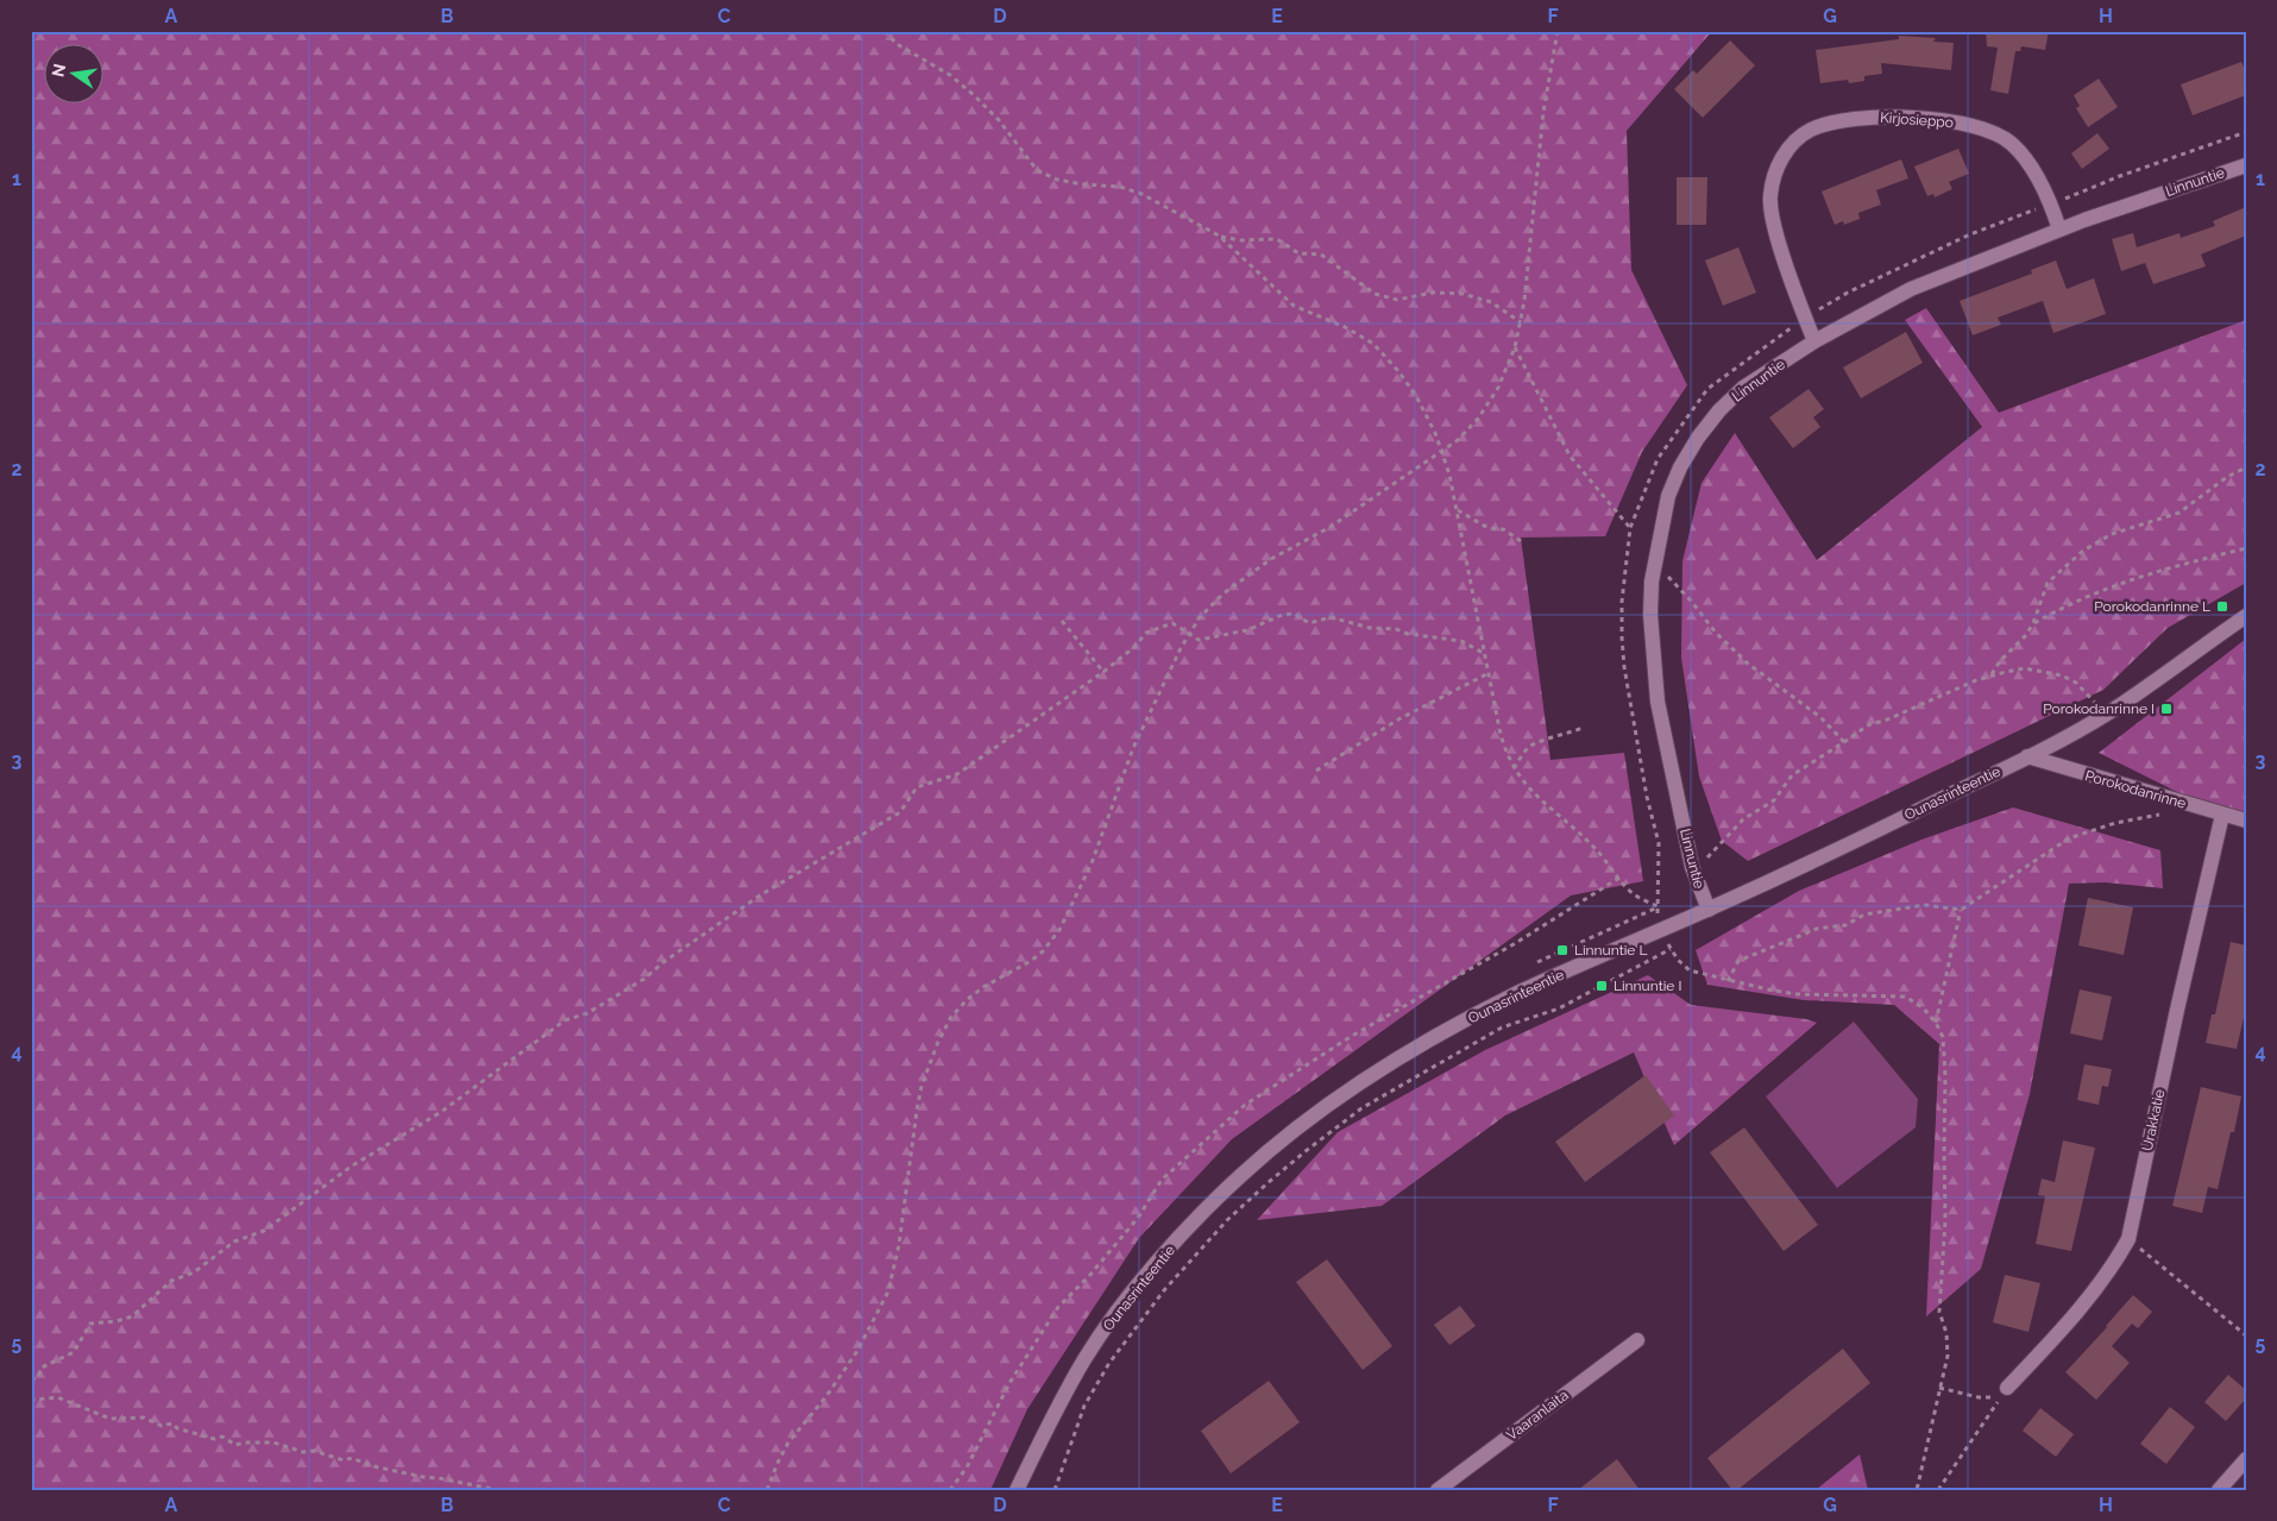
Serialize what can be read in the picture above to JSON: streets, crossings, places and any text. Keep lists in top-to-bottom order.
{
  "streets": {
    "street": [
      "Kirjosieppo",
      "Linnuntie",
      "Porokodanrinne",
      "Ounasrinteentie",
      "Urakkatie",
      "Vaaranlaita"
    ]
  },
  "crossings": [
    ["Kirjosieppo", "Linnuntie"],
    ["Linnuntie", "Ounasrinteentie"],
    ["Porokodanrinne", "Ounasrinteentie"],
    ["Porokodanrinne", "Urakkatie"]
  ],
  "places": {
    "transit": [
      "Porokodanrinne L",
      "Porokodanrinne I",
      "Linnuntie L",
      "Linnuntie I"
    ]
  },
  "north": "left",
  "grid": {
    "columns": [
      "A",
      "B",
      "C",
      "D",
      "E",
      "F",
      "G",
      "H"
    ],
    "rows": [
      "1",
      "2",
      "3",
      "4",
      "5"
    ]
  }
}
